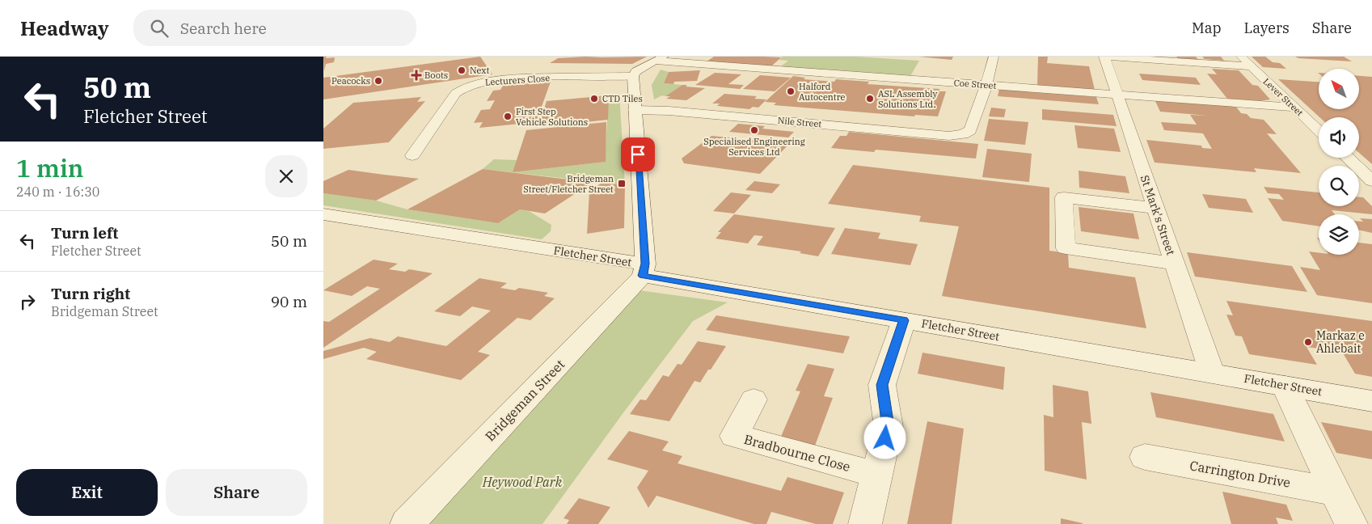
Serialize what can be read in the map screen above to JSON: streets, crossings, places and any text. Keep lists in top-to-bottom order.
{
  "streets": {
    "street": [
      "Lecturers Close",
      "Coe Street",
      "Lever Street",
      "Nile Street",
      "St Mark's Street",
      "Fletcher Street",
      "Bridgeman Street",
      "Bradbourne Close",
      "Carrington Drive"
    ]
  },
  "crossings": [
    ["Coe Street", "Lever Street"],
    ["Coe Street", "Nile Street"],
    ["Coe Street", "St Mark's Street"],
    ["St Mark's Street", "Fletcher Street"],
    ["Fletcher Street", "Bridgeman Street"]
  ],
  "parks": ["Heywood Park"],
  "places": {
    "other": [
      "Next",
      "Peacocks",
      "Halford Autocentre",
      "CTD Tiles",
      "ASL Assembly Solutions Ltd.",
      "First Step Vehicle Solutions",
      "Specialised Engineering Services Ltd",
      "Markaz e Ahlebait"
    ],
    "health": ["Boots"],
    "transit": ["Bridgeman Street/Fletcher Street"]
  },
  "north": "top left",
  "page": {
    "header": "Headway",
    "search": "Search here",
    "nav": ["Map", "Layers", "Share"],
    "turn": ["50 m", "Fletcher Street"],
    "heading": ["1 min", "240 m · 16:30"],
    "list": [
      {
        "name": "Turn left",
        "note": "Fletcher Street",
        "value": "50 m"
      },
      {
        "name": "Turn right",
        "note": "Bridgeman Street",
        "value": "90 m"
      }
    ],
    "buttons": ["Exit", "Share"]
  }
}
